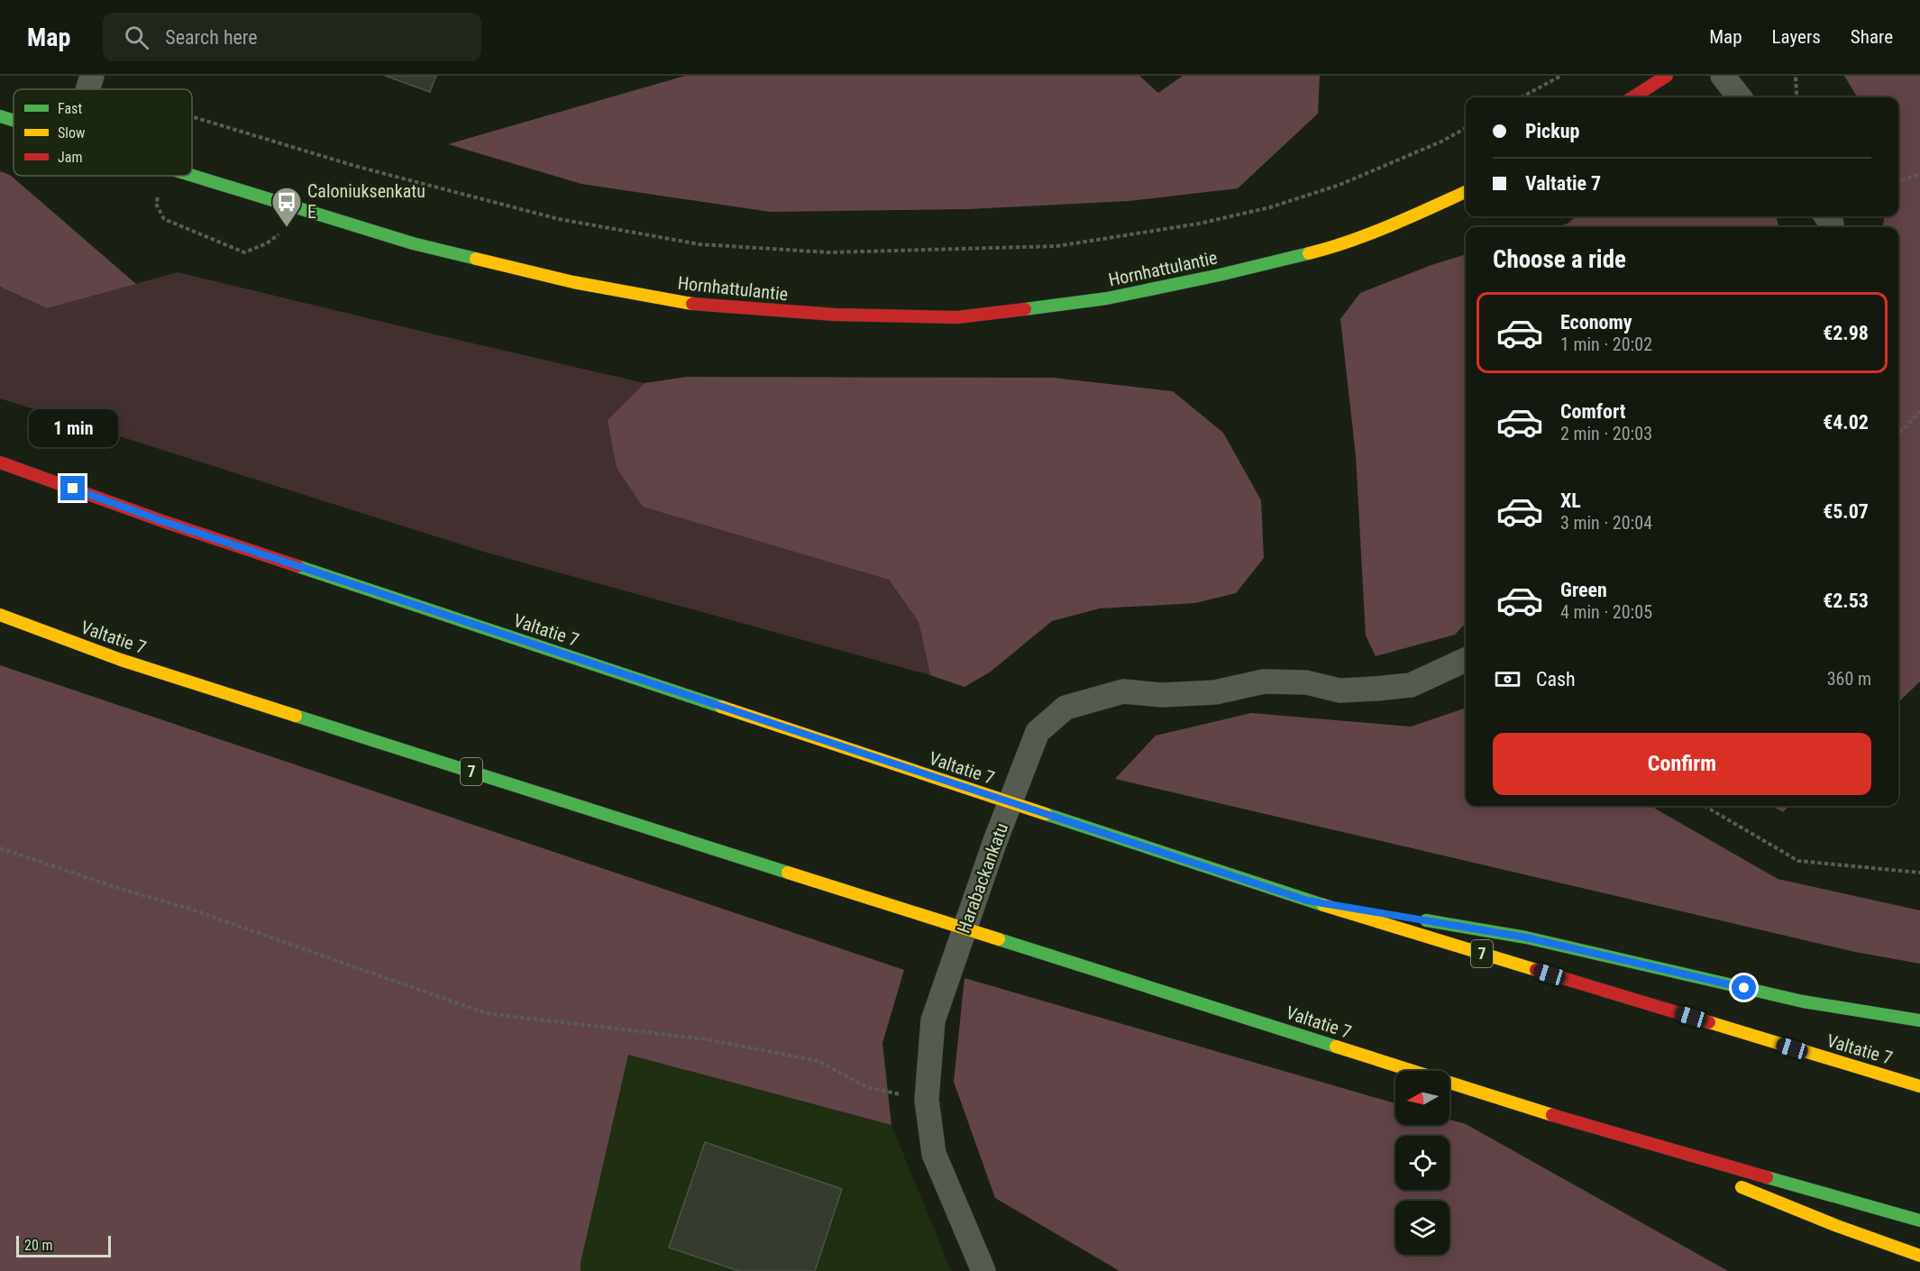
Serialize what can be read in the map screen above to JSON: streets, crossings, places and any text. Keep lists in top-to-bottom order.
{
  "streets": {
    "main road": ["Hornhattulantie", "Valtatie 7", "7"],
    "street": ["Harabackankatu"]
  },
  "places": {
    "bus stop": ["Caloniuksenkatu E"]
  },
  "legend": ["Fast", "Slow", "Jam"],
  "scale_bar": "20 m",
  "north": "left",
  "page": {
    "header": "Map",
    "search": "Search here",
    "nav": ["Map", "Layers", "Share"],
    "banner": ["Pickup", "Valtatie 7"],
    "heading": "Choose a ride",
    "list": [
      {
        "name": "Economy",
        "note": "1 min · 20:02",
        "value": "€2.98"
      },
      {
        "name": "Comfort",
        "note": "2 min · 20:03",
        "value": "€4.02"
      },
      {
        "name": "XL",
        "note": "3 min · 20:04",
        "value": "€5.07"
      },
      {
        "name": "Green",
        "note": "4 min · 20:05",
        "value": "€2.53"
      }
    ],
    "bubble": "1 min",
    "pay": ["Cash", "360 m"],
    "buttons": "Confirm",
    "scale": "20 m"
  }
}
